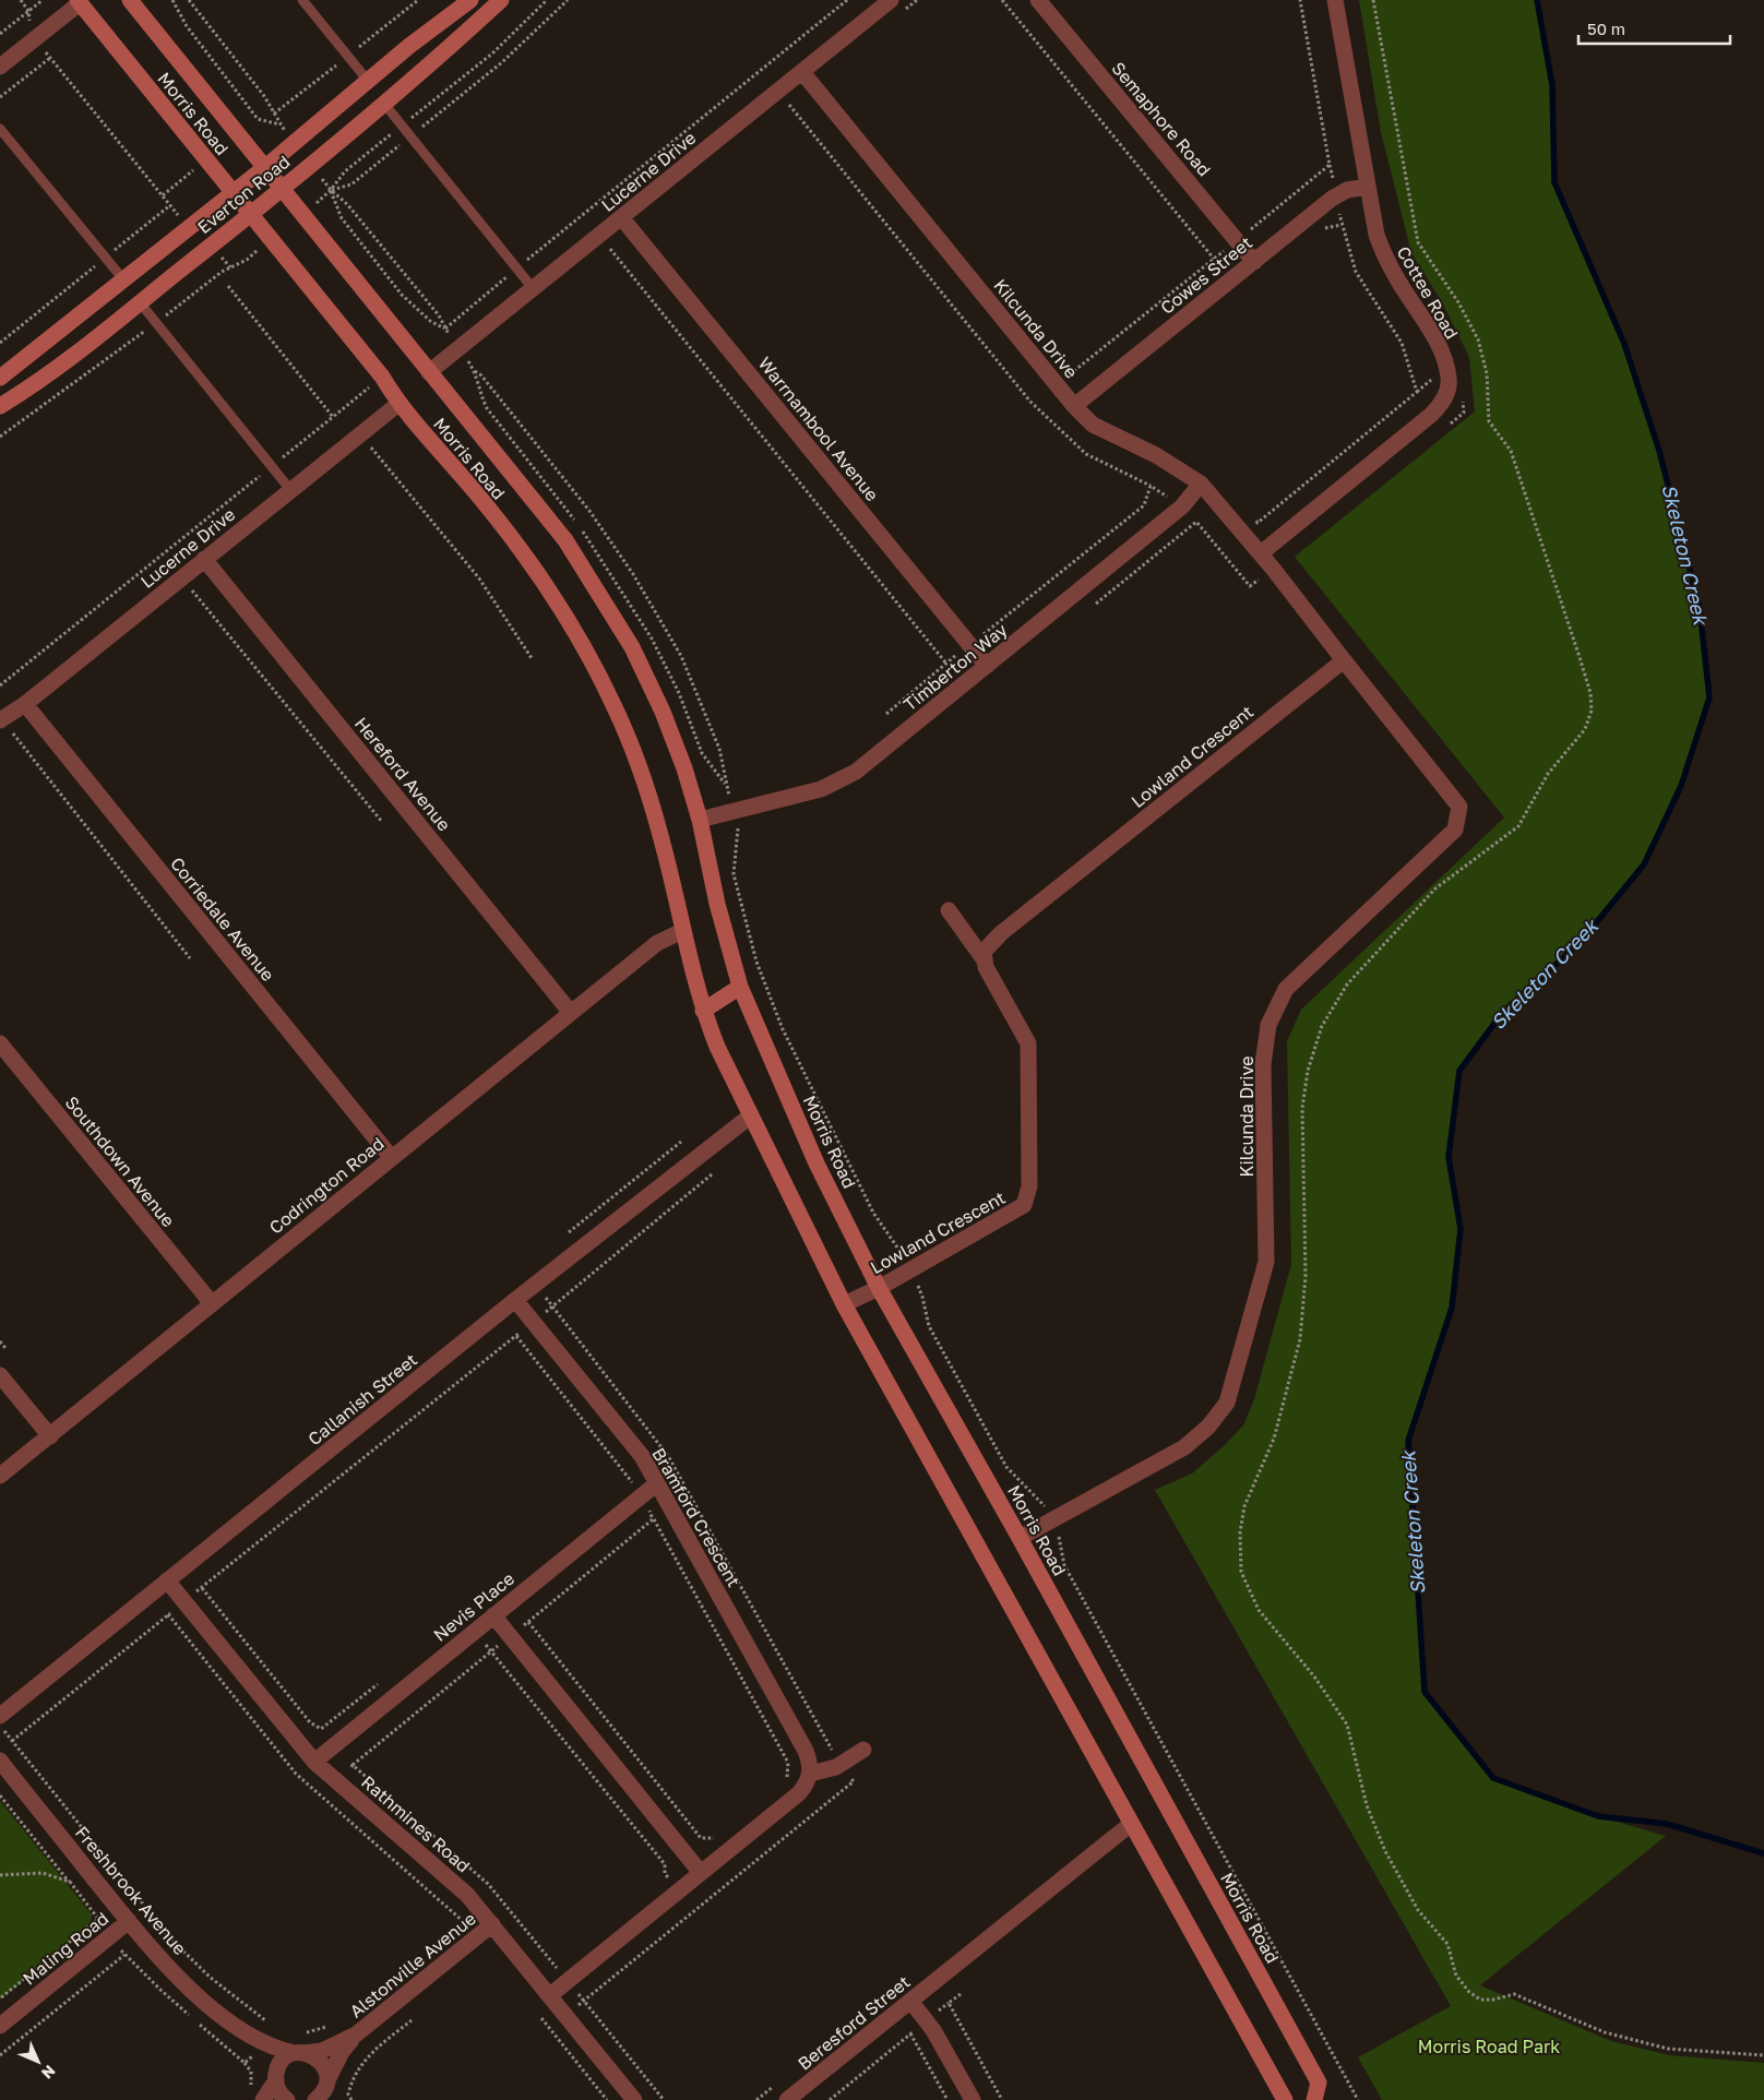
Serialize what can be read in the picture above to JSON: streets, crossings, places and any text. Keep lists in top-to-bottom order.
{
  "streets": {
    "street": [
      "Morris Road",
      "Semaphore Road",
      "Lucerne Drive",
      "Everton Road",
      "Cowes Street",
      "Cottee Road",
      "Kilcunda Drive",
      "Warrnambool Avenue",
      "Timberton Way",
      "Lowland Crescent",
      "Hereford Avenue",
      "Corriedale Avenue",
      "Southdown Avenue",
      "Codrington Road",
      "Callanish Street",
      "Bramford Crescent",
      "Nevis Place",
      "Rathmines Road",
      "Freshbrook Avenue",
      "Maling Road",
      "Alstonville Avenue",
      "Beresford Street"
    ]
  },
  "crossings": [
    ["Morris Road", "Lucerne Drive"],
    ["Morris Road", "Everton Road"],
    ["Morris Road", "Kilcunda Drive"],
    ["Morris Road", "Timberton Way"],
    ["Morris Road", "Lowland Crescent"],
    ["Morris Road", "Codrington Road"],
    ["Morris Road", "Callanish Street"],
    ["Morris Road", "Beresford Street"],
    ["Semaphore Road", "Cowes Street"],
    ["Lucerne Drive", "Kilcunda Drive"],
    ["Lucerne Drive", "Warrnambool Avenue"],
    ["Lucerne Drive", "Hereford Avenue"],
    ["Lucerne Drive", "Corriedale Avenue"],
    ["Cowes Street", "Cottee Road"],
    ["Cowes Street", "Kilcunda Drive"],
    ["Cottee Road", "Kilcunda Drive"],
    ["Kilcunda Drive", "Timberton Way"],
    ["Kilcunda Drive", "Lowland Crescent"],
    ["Warrnambool Avenue", "Timberton Way"],
    ["Hereford Avenue", "Codrington Road"],
    ["Corriedale Avenue", "Codrington Road"],
    ["Southdown Avenue", "Codrington Road"],
    ["Callanish Street", "Bramford Crescent"],
    ["Callanish Street", "Rathmines Road"],
    ["Bramford Crescent", "Nevis Place"],
    ["Nevis Place", "Rathmines Road"],
    ["Rathmines Road", "Alstonville Avenue"],
    ["Freshbrook Avenue", "Maling Road"],
    ["Freshbrook Avenue", "Alstonville Avenue"]
  ],
  "water": ["Skeleton Creek"],
  "parks": ["Morris Road Park"],
  "scale_bar": "50 m",
  "north": "bottom right"
}
